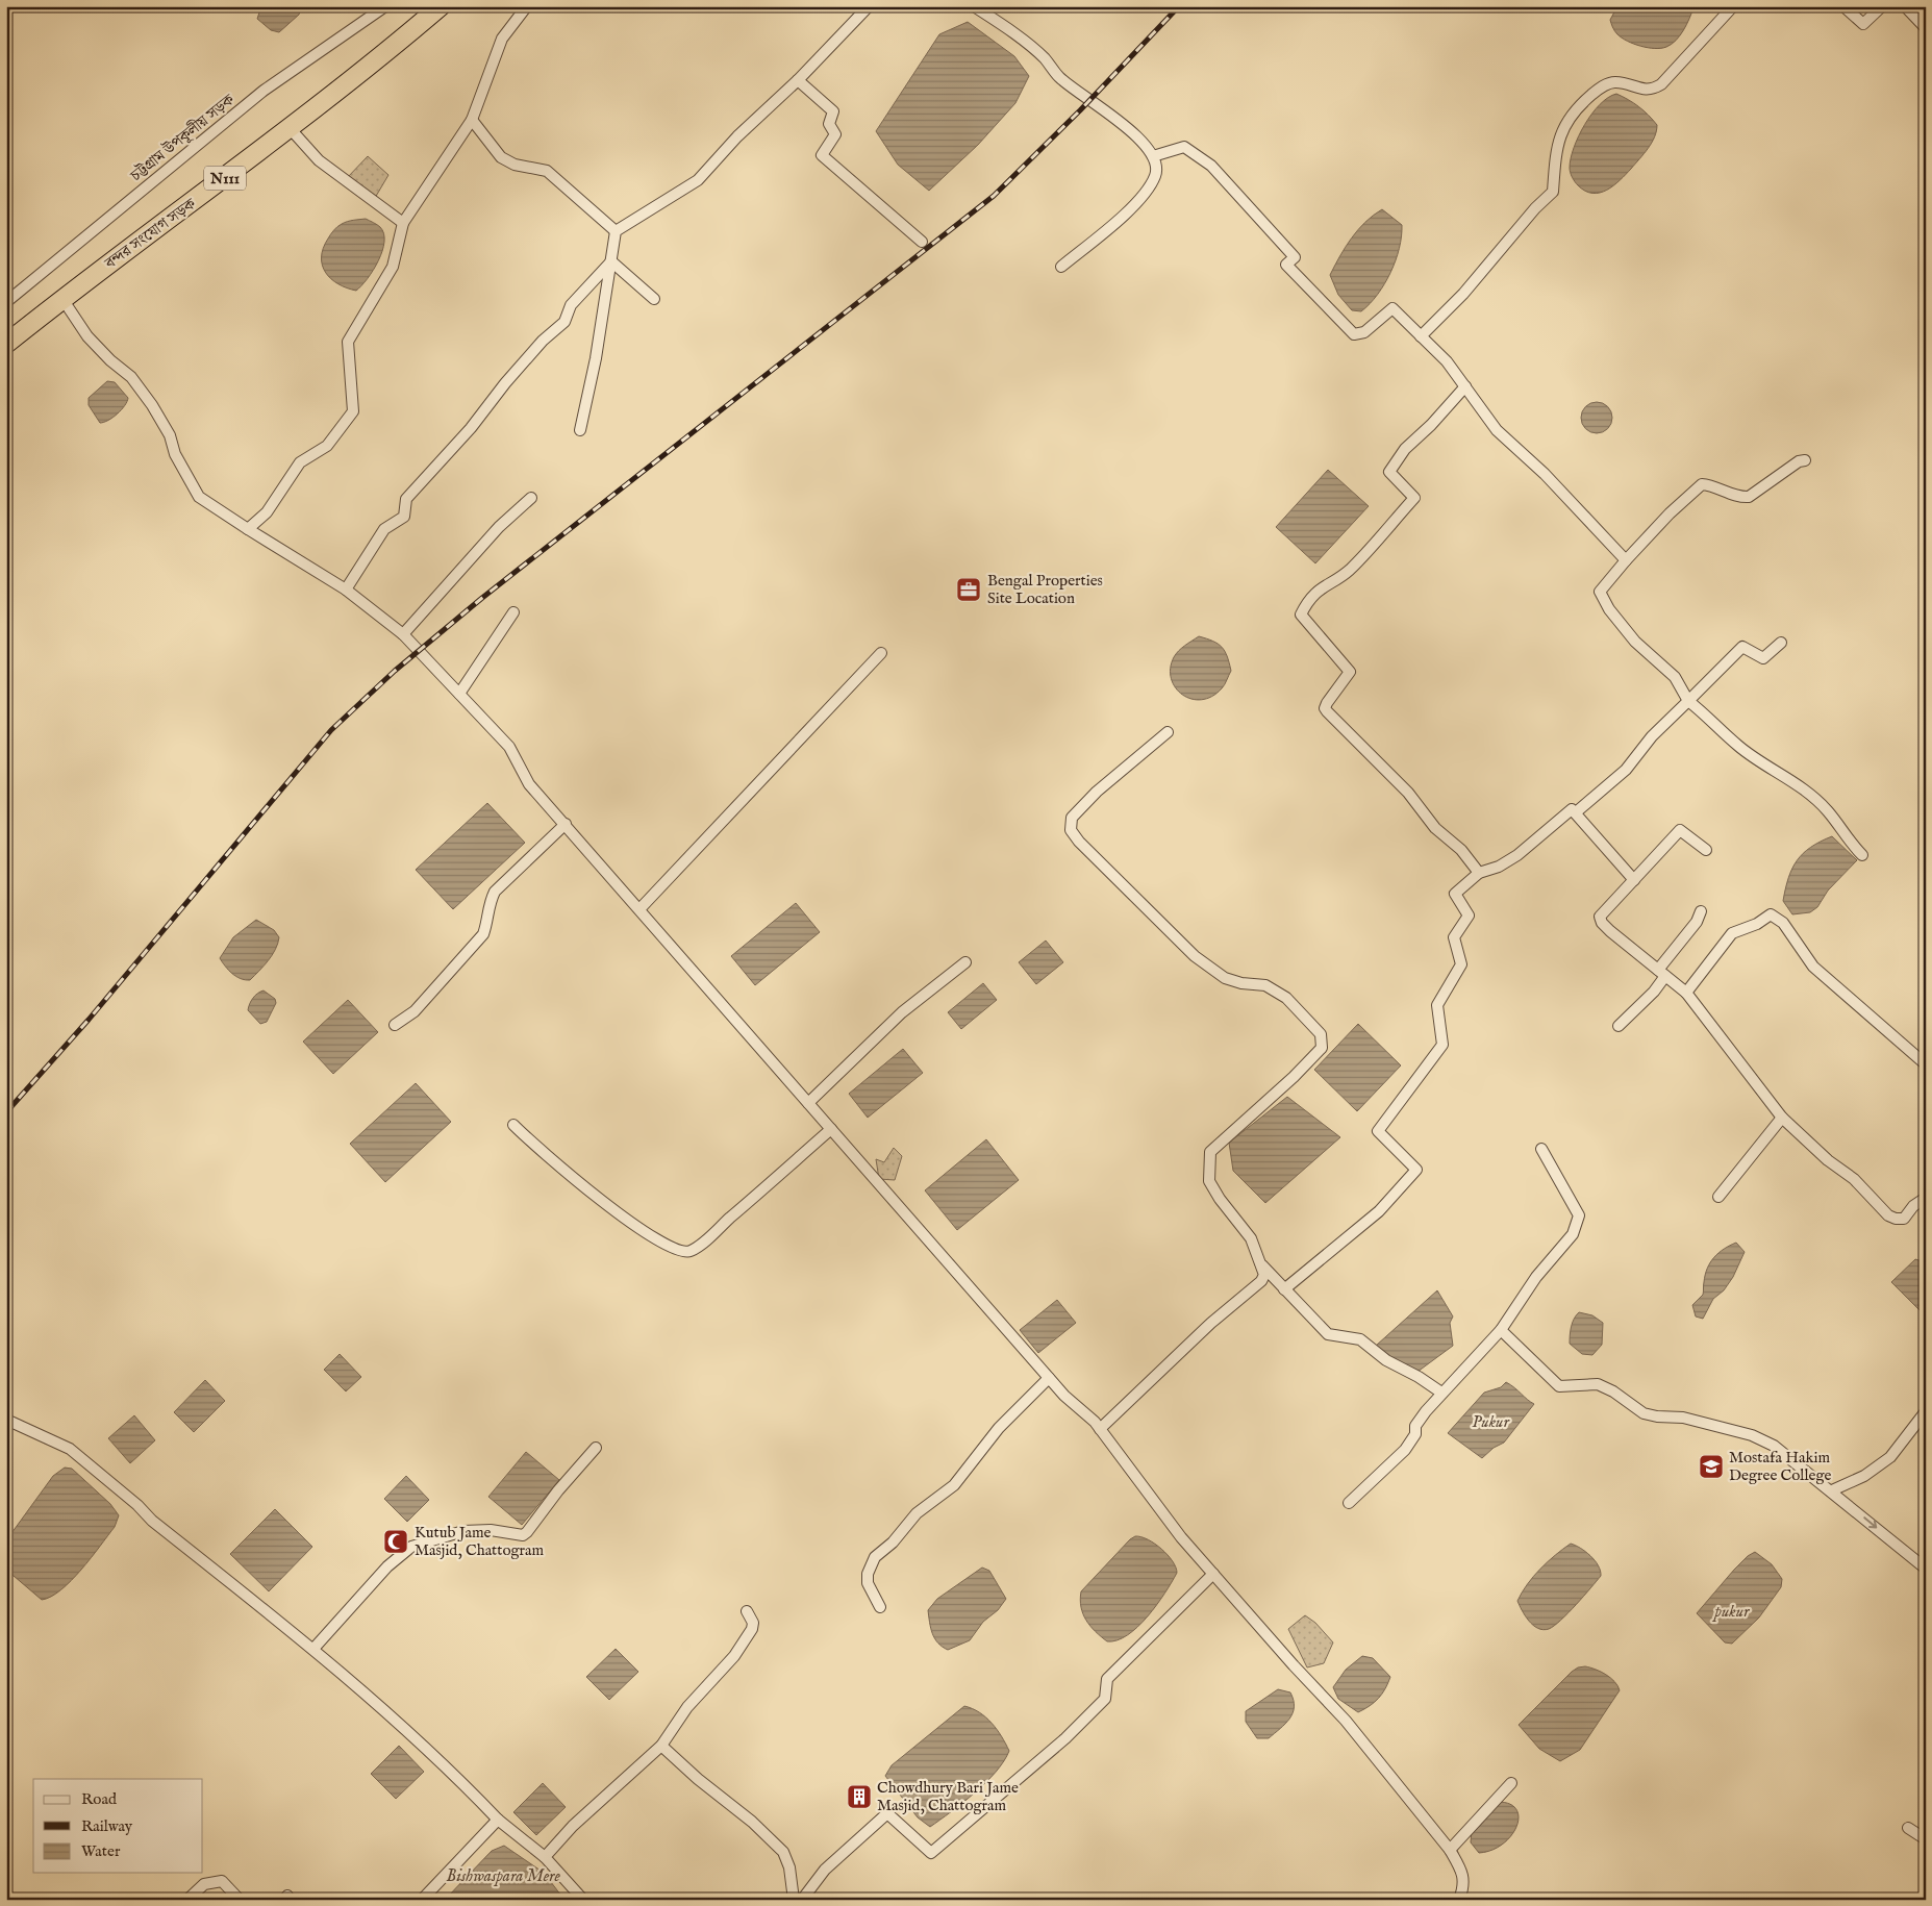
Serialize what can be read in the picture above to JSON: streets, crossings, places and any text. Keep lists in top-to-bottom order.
{
  "streets": {
    "highway": ["N111", "বন্দর সংযোগ সড়ক"],
    "street": ["চট্টগ্রাম উপকূলীয় সড়ক"]
  },
  "water": ["Pukur", "pukur", "Bishwaspara Mere"],
  "places": {
    "office": ["Bengal Properties Site Location"],
    "school or university": ["Mostafa Hakim Degree College"],
    "mosque": ["Kutub Jame Masjid, Chattogram"],
    "building": ["Chowdhury Bari Jame Masjid, Chattogram"]
  },
  "legend": ["Road", "Railway", "Water"]
}
